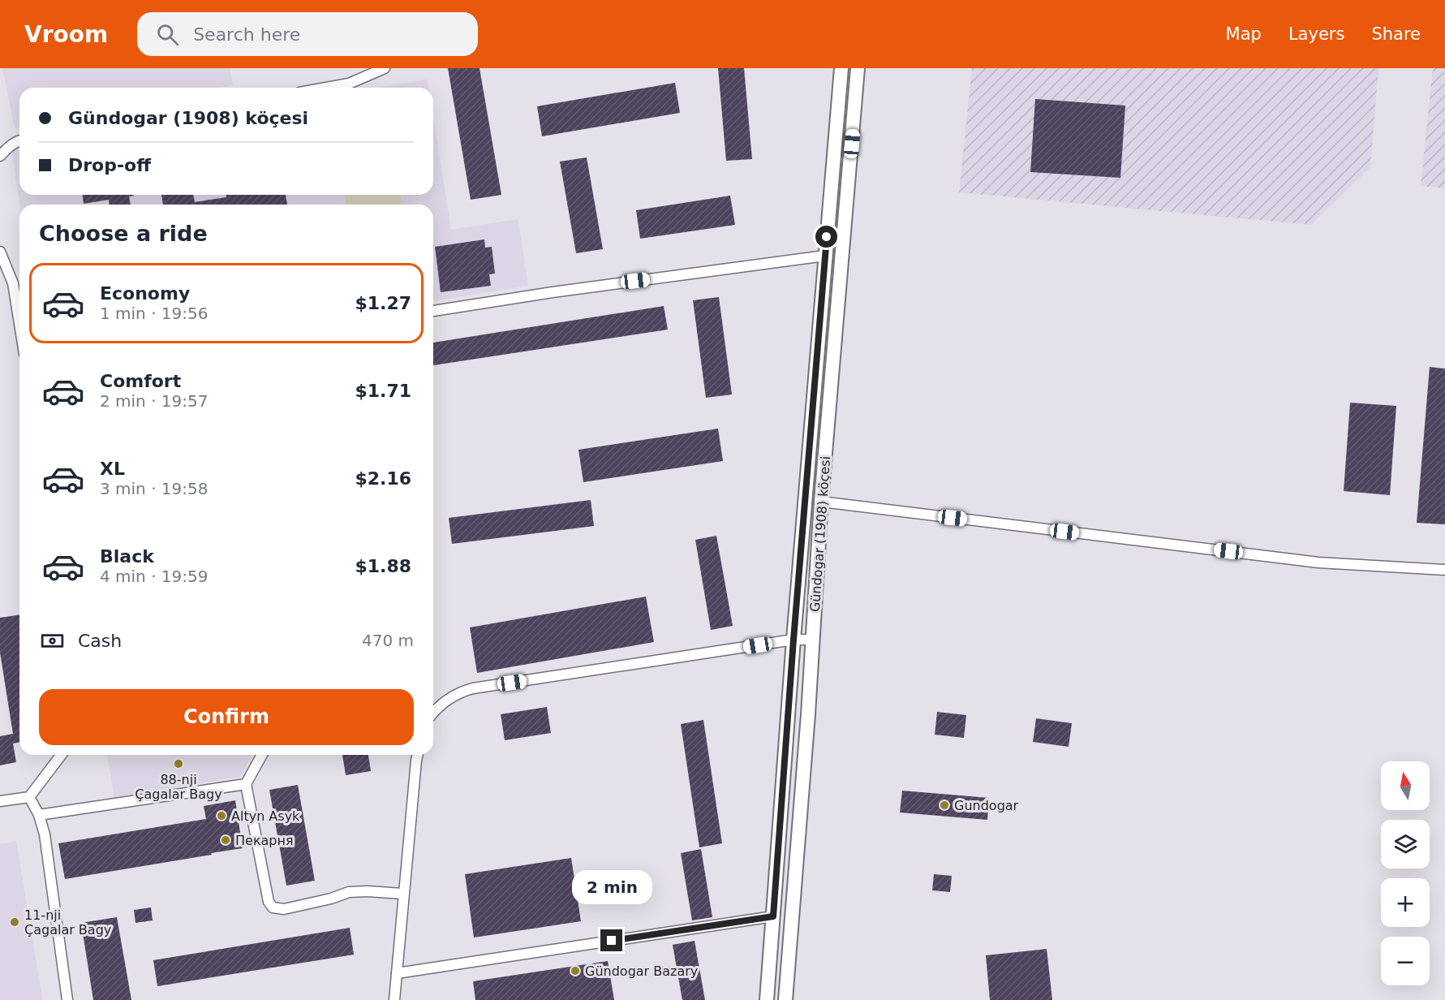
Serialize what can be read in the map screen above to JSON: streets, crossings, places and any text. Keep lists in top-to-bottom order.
{
  "streets": {
    "main road": ["Gündogar (1908) köçesi"]
  },
  "places": [
    "88-nji Çagalar Bagy",
    "Gundogar",
    "Altyn Asyk",
    "Пекарня",
    "11-nji Çagalar Bagy",
    "Gündogar Bazary"
  ],
  "north": "top",
  "page": {
    "header": "Vroom",
    "search": "Search here",
    "nav": ["Map", "Layers", "Share"],
    "banner": ["Gündogar (1908) köçesi", "Drop-off"],
    "heading": "Choose a ride",
    "list": [
      {
        "name": "Economy",
        "note": "1 min · 19:56",
        "value": "$1.27"
      },
      {
        "name": "Comfort",
        "note": "2 min · 19:57",
        "value": "$1.71"
      },
      {
        "name": "XL",
        "note": "3 min · 19:58",
        "value": "$2.16"
      },
      {
        "name": "Black",
        "note": "4 min · 19:59",
        "value": "$1.88"
      }
    ],
    "pay": ["Cash", "470 m"],
    "buttons": "Confirm",
    "map_buttons": ["+", "−"],
    "bubble": "2 min"
  }
}
